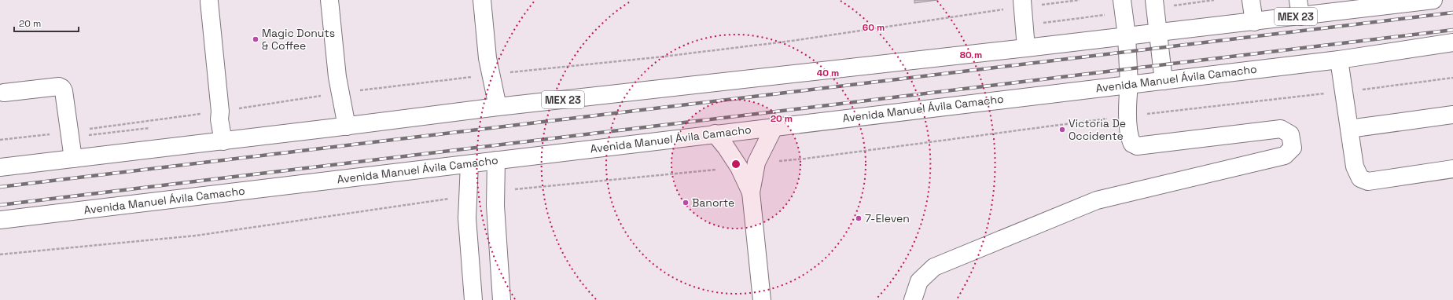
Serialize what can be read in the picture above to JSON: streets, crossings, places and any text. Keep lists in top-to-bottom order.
{
  "streets": {
    "main road": ["MEX 23", "Avenida Manuel Ávila Camacho"]
  },
  "places": [
    "Magic Donuts & Coffee",
    "Victoria De Occidente",
    "Banorte",
    "7-Eleven"
  ],
  "scale_bar": "20 m",
  "rings": [
    "60 m",
    "80 m",
    "40 m",
    "20 m"
  ]
}
